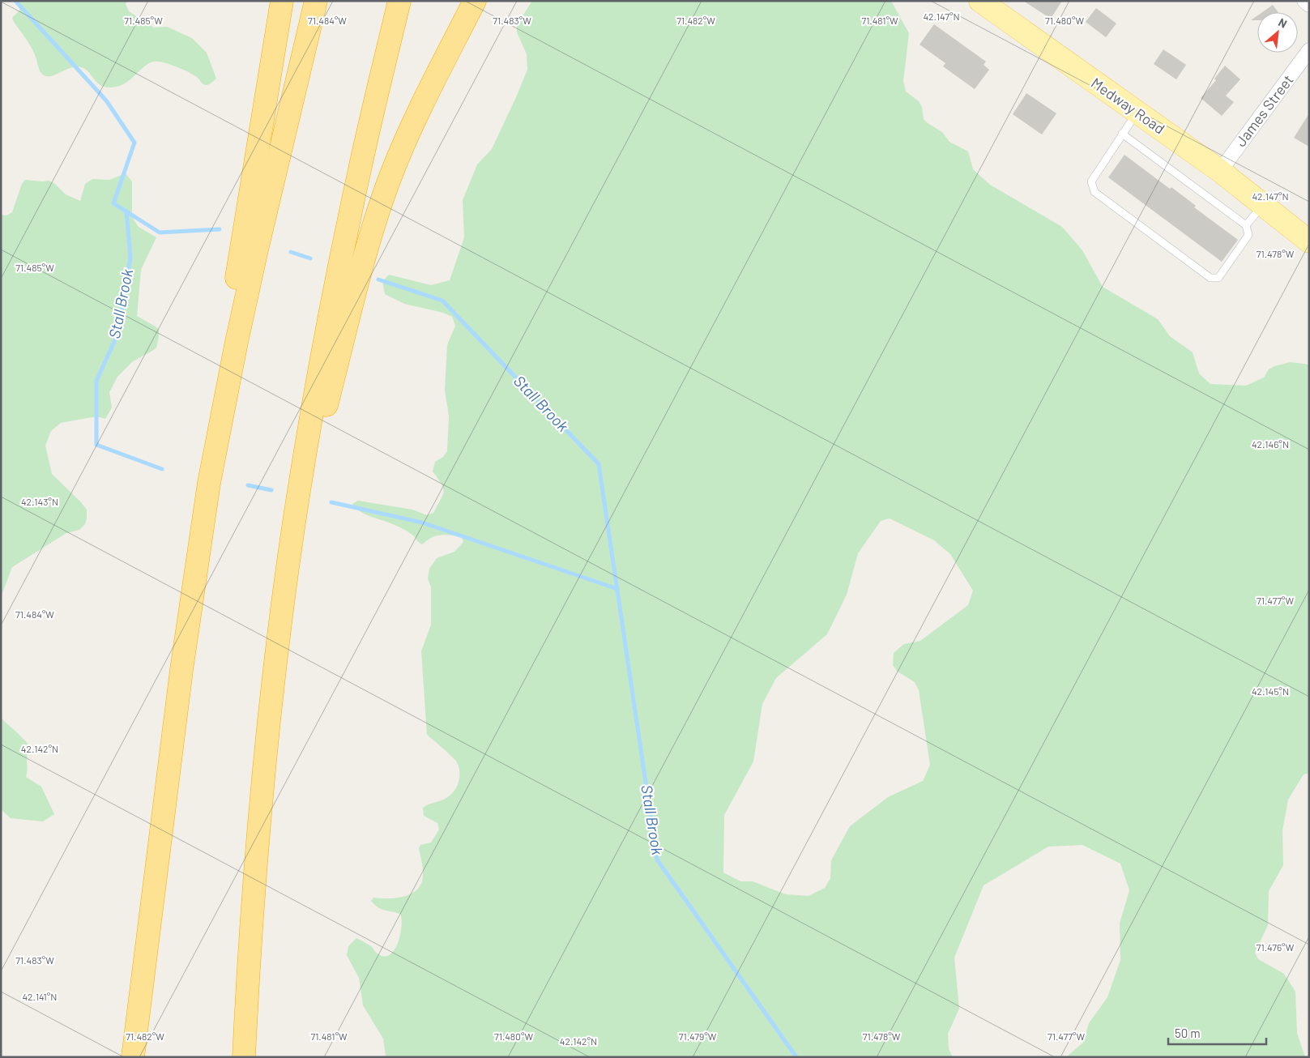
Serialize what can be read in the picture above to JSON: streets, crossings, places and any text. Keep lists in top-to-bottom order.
{
  "streets": {
    "main road": ["Medway Road"],
    "street": ["James Street"]
  },
  "crossings": [
    ["Medway Road", "James Street"]
  ],
  "water": ["Stall Brook"],
  "scale_bar": "50 m",
  "north": "top right",
  "coordinates": [
    "42.147°N",
    "71.485°W",
    "71.484°W",
    "71.483°W",
    "71.482°W",
    "71.481°W",
    "71.480°W",
    "71.478°W",
    "42.146°N",
    "42.143°N",
    "71.477°W",
    "42.145°N",
    "42.142°N",
    "71.476°W",
    "42.141°N",
    "71.479°W"
  ]
}
